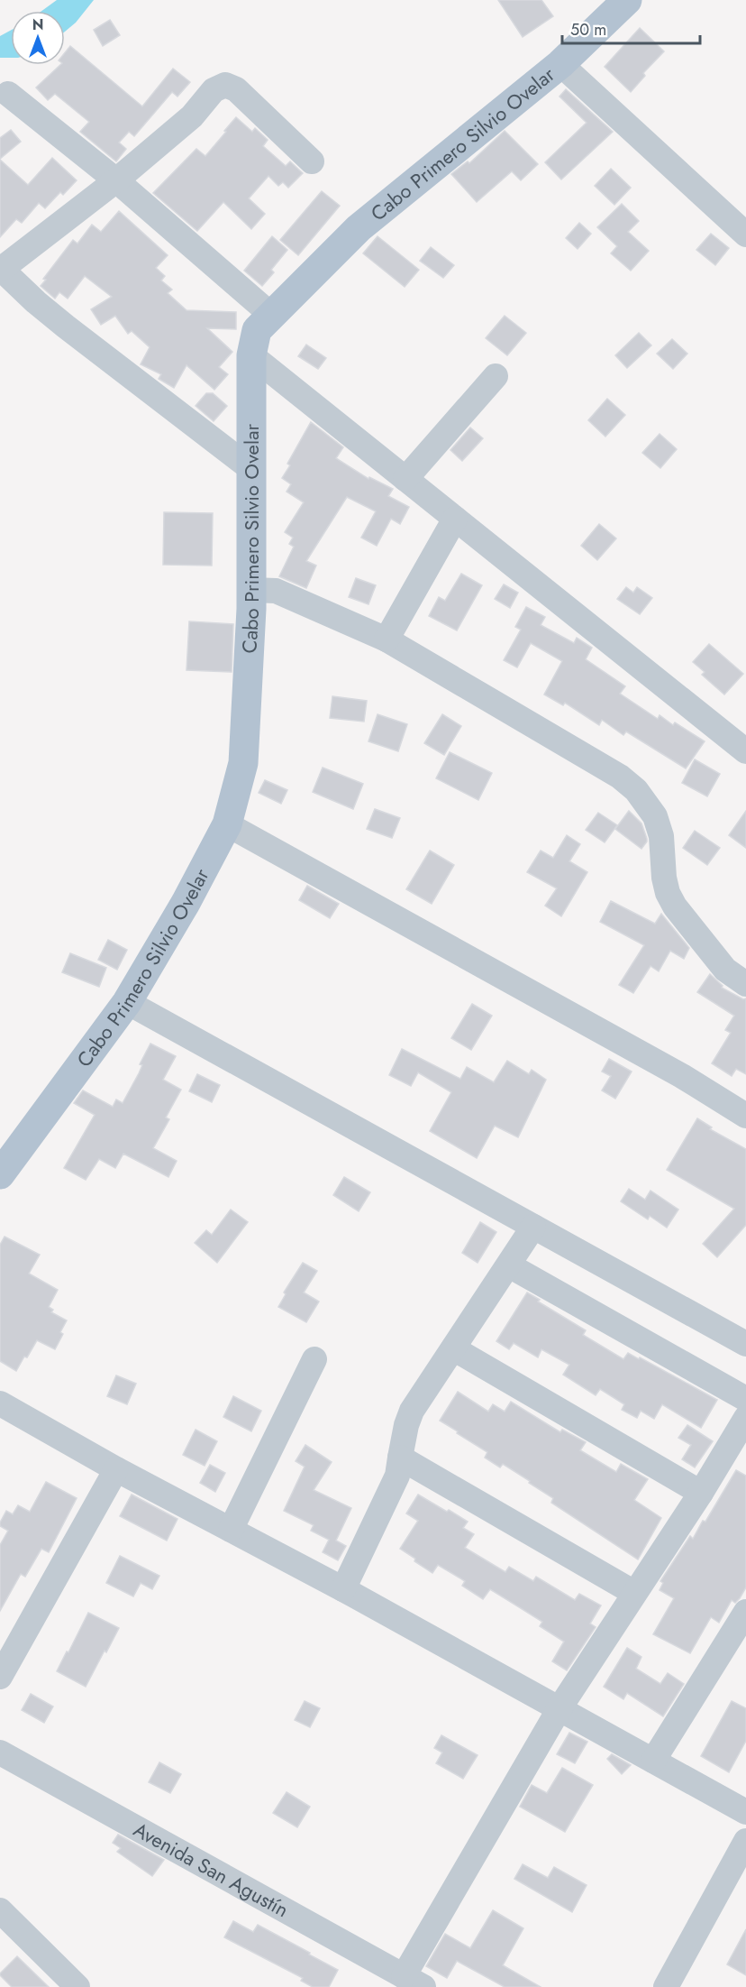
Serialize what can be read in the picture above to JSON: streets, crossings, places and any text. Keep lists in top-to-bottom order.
{
  "streets": {
    "main road": ["Cabo Primero Silvio Ovelar"],
    "street": ["Avenida San Agustín"]
  },
  "scale_bar": "50 m",
  "north": "top"
}
